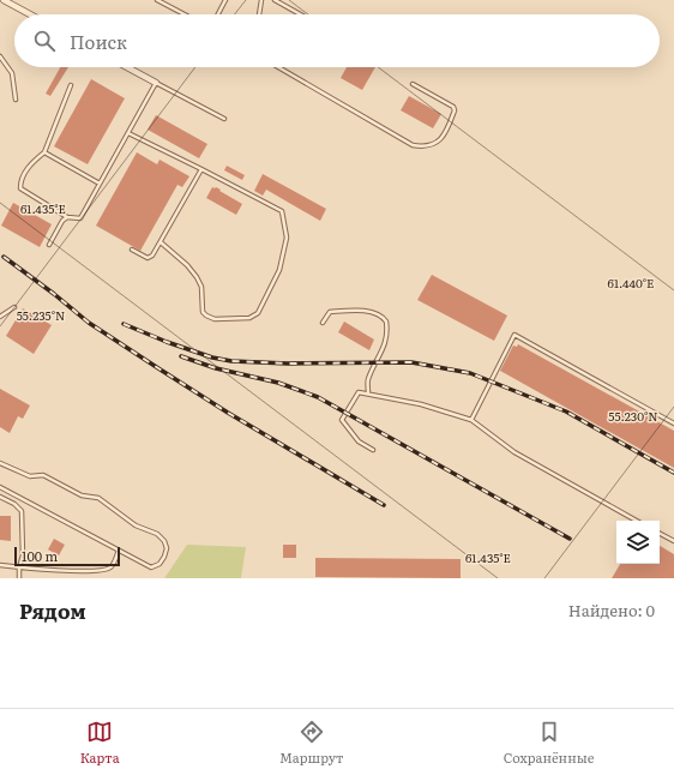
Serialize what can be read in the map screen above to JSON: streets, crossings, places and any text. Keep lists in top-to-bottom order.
{
  "scale_bar": "100 m",
  "page": {
    "search": "Поиск",
    "scale": "100 m",
    "heading": ["Рядом", "Найдено: 0"],
    "nav": ["Карта", "Маршрут", "Сохранённые"]
  },
  "coordinates": [
    "61.435°E",
    "61.440°E",
    "55.235°N",
    "55.230°N"
  ]
}
